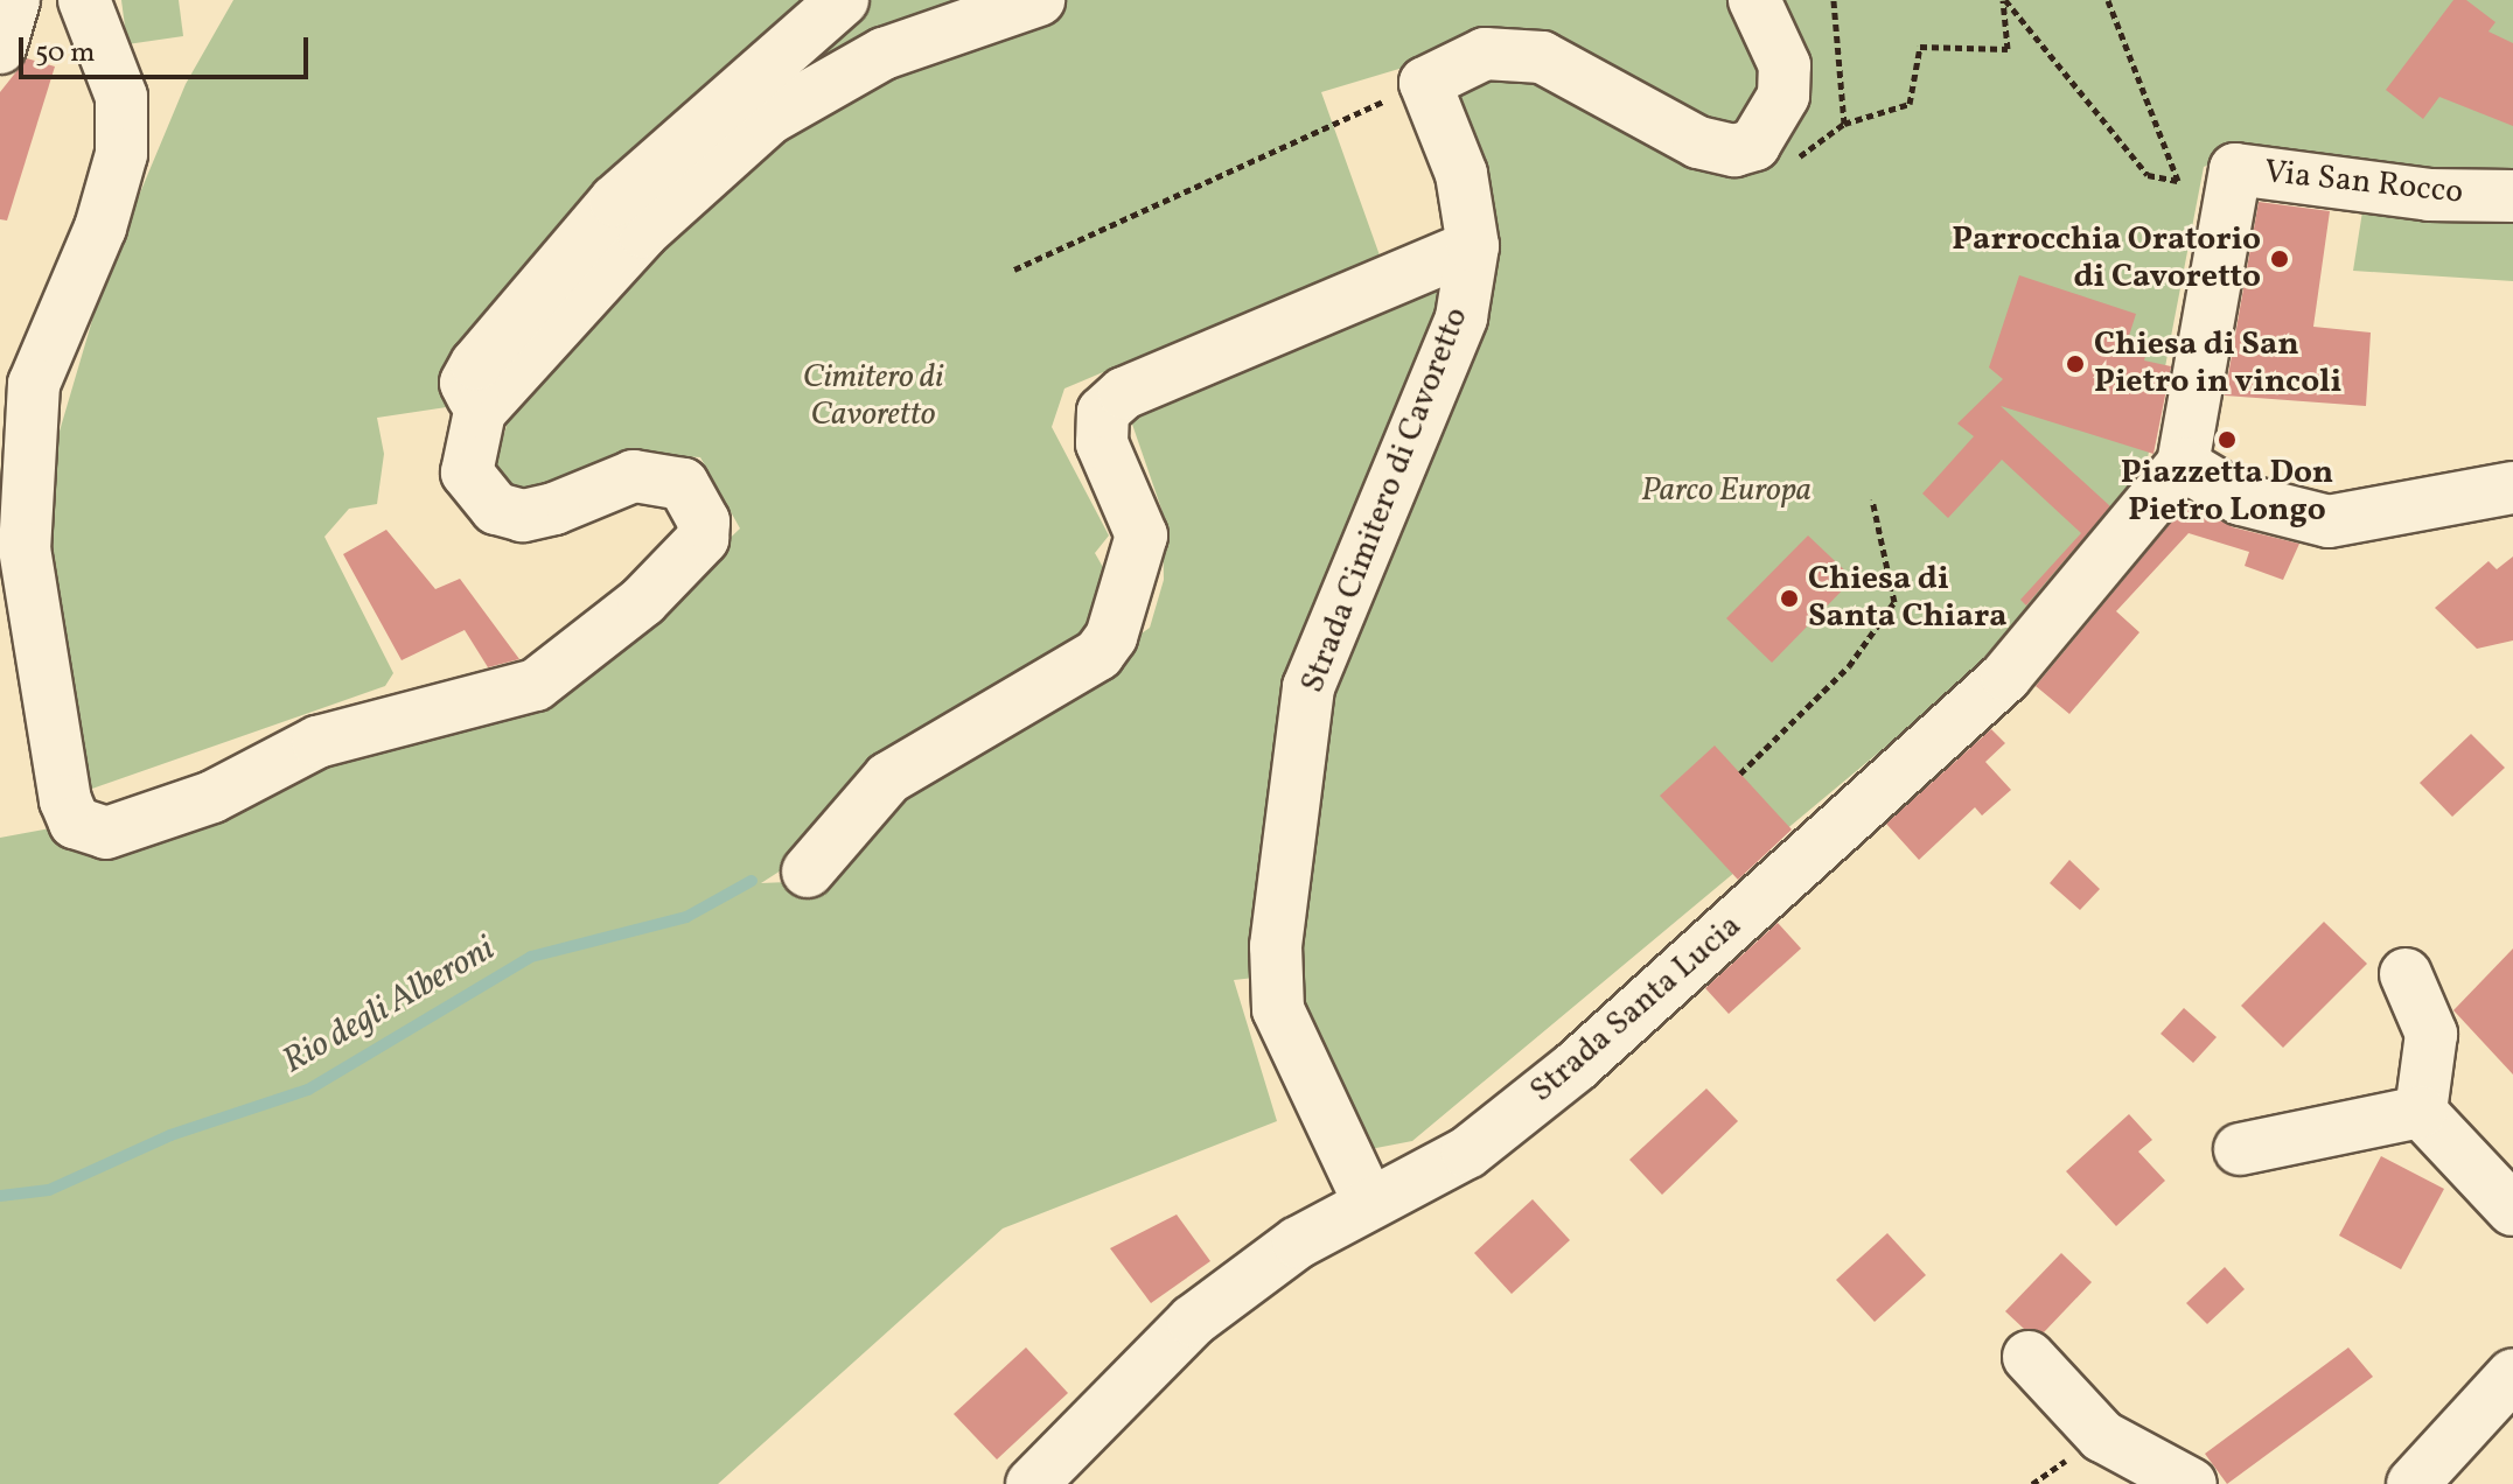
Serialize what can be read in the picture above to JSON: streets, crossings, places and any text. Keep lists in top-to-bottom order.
{
  "streets": {
    "street": ["Via San Rocco", "Strada Cimitero di Cavoretto", "Strada Santa Lucia"]
  },
  "crossings": [
    ["Via San Rocco", "Strada Santa Lucia"],
    ["Strada Cimitero di Cavoretto", "Strada Santa Lucia"]
  ],
  "water": ["Rio degli Alberoni"],
  "parks": ["Cimitero di Cavoretto", "Parco Europa"],
  "places": [
    "Parrocchia Oratorio di Cavoretto",
    "Chiesa di San Pietro in vincoli",
    "Piazzetta Don Pietro Longo",
    "Chiesa di Santa Chiara"
  ],
  "scale_bar": "50 m"
}
